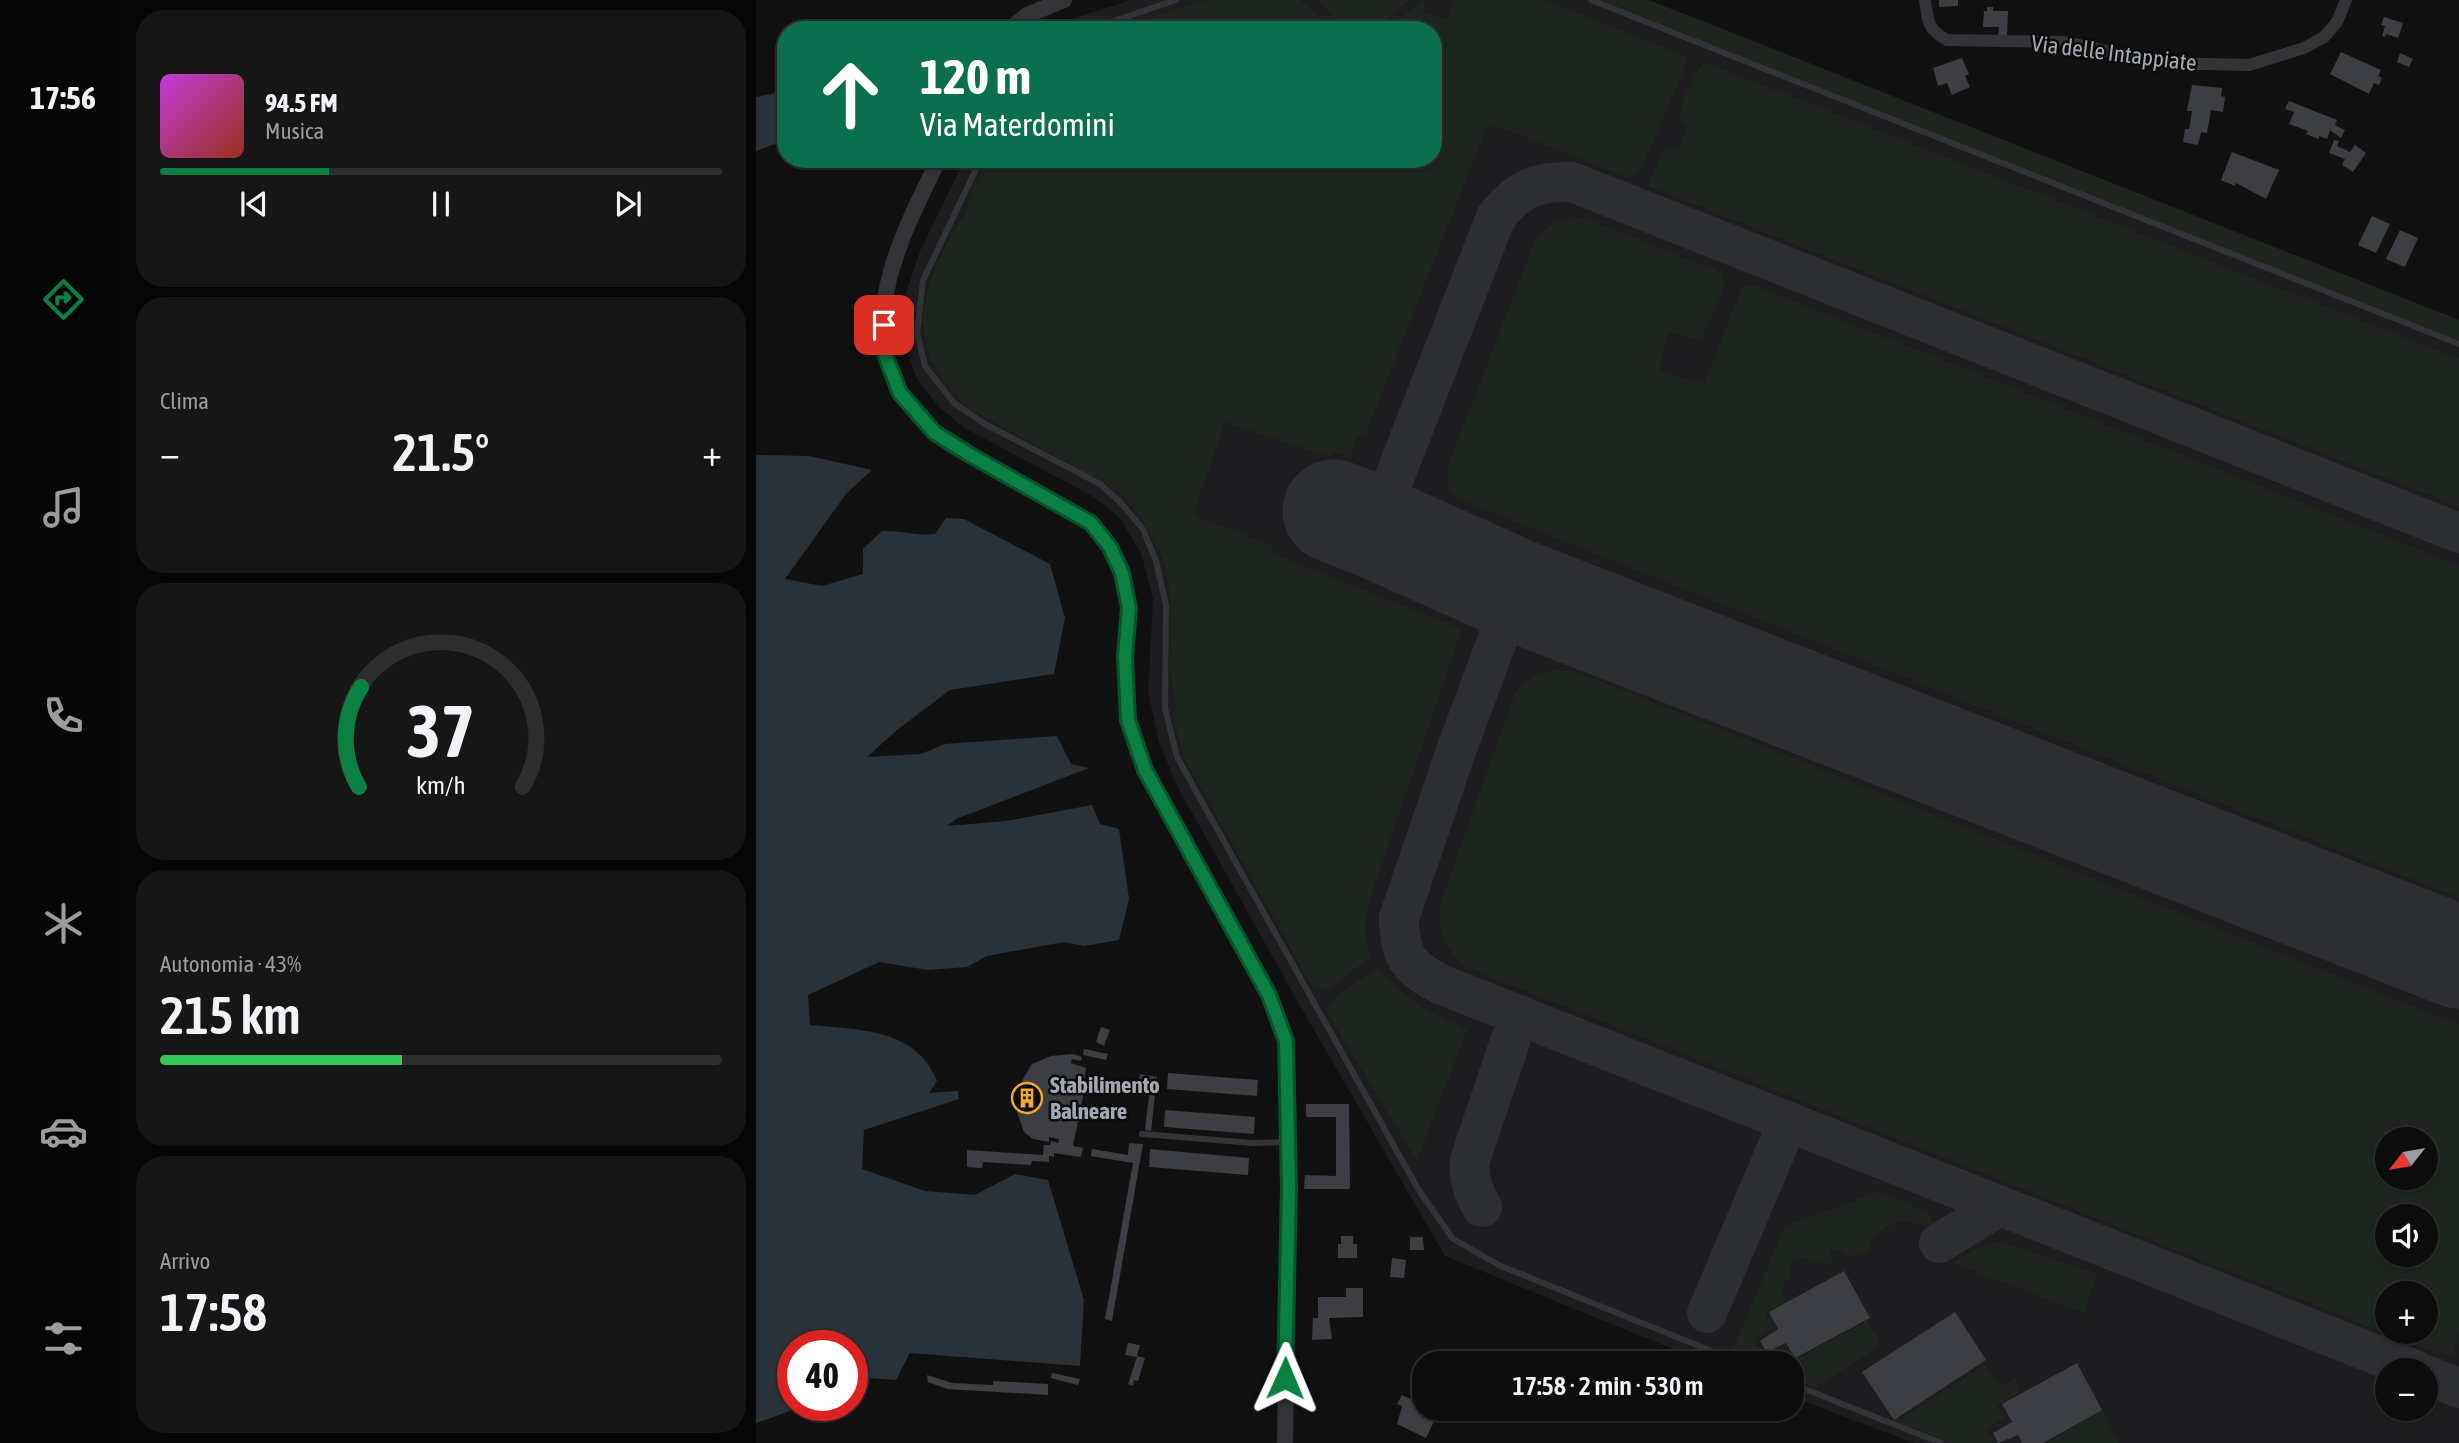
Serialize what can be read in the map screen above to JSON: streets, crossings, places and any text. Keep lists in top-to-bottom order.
{
  "streets": {
    "street": ["Via delle Intappiate"]
  },
  "places": {
    "building": ["Stabilimento Balneare"]
  },
  "north": "bottom left",
  "page": {
    "tabs": "17:56",
    "turn": ["120 m", "Via Materdomini"],
    "song": ["94.5 FM", "Musica"],
    "tile": [
      "Clima",
      ["Autonomia · 43%", "215 km"],
      ["Arrivo", "17:58"]
    ],
    "heat": ["−", "21.5°", "+"],
    "map_buttons": ["+", "−"],
    "limit": "40",
    "trip": "17:58 · 2 min · 530 m",
    "gauge": ["37", "km/h"]
  }
}
